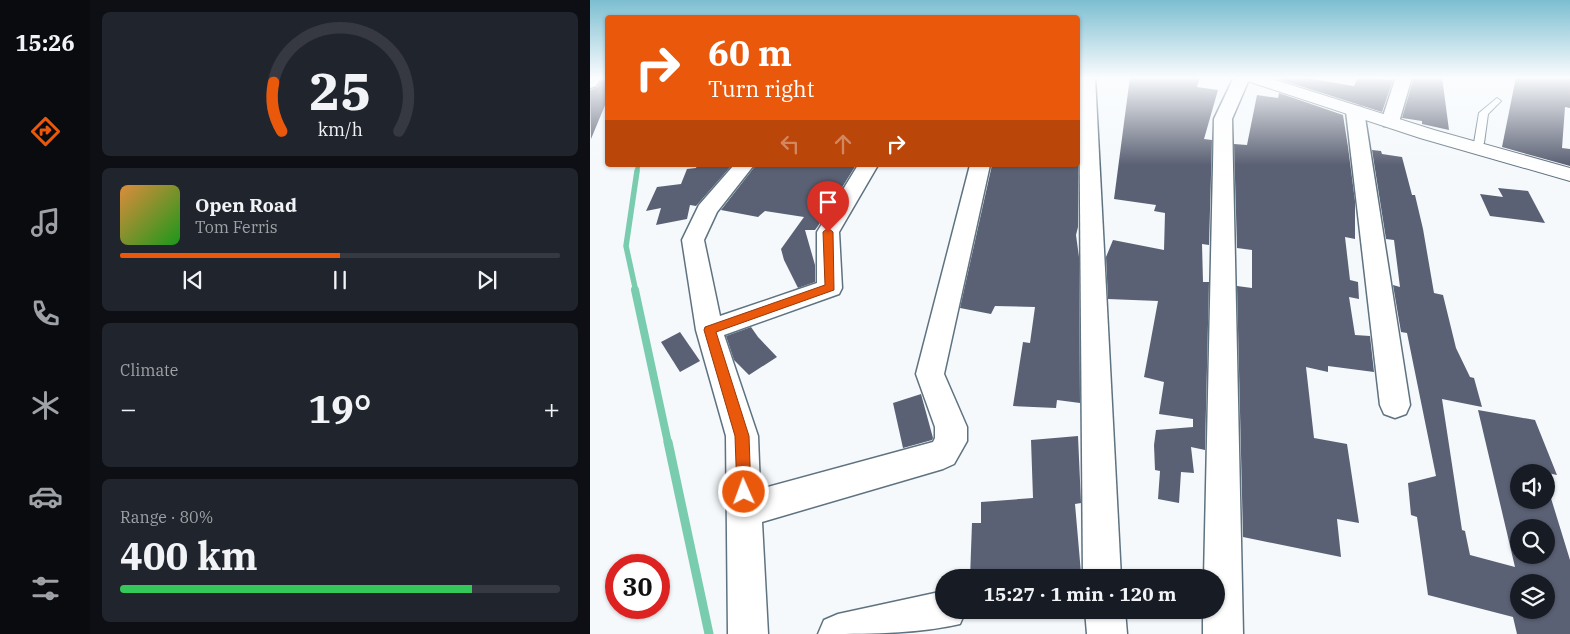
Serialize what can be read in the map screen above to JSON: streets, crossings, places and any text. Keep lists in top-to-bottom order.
{
  "page": {
    "tabs": "15:26",
    "turn": ["60 m", "Turn right"],
    "song": ["Open Road", "Tom Ferris"],
    "tile": [
      "Climate",
      ["Range · 80%", "400 km"]
    ],
    "heat": ["−", "19°", "+"],
    "limit": "30",
    "trip": "15:27 · 1 min · 120 m",
    "gauge": ["25", "km/h"]
  }
}
